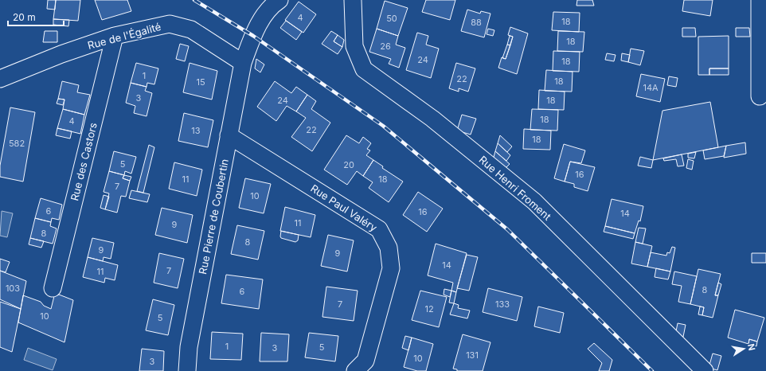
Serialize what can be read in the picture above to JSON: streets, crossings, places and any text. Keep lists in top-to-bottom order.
{
  "streets": {
    "street": [
      "Rue de l'Égalité",
      "Rue des Castors",
      "Rue Henri Froment",
      "Rue Paul Valéry",
      "Rue Pierre de Coubertin"
    ]
  },
  "crossings": [
    ["Rue de l'Égalité", "Rue des Castors"],
    ["Rue de l'Égalité", "Rue Pierre de Coubertin"],
    ["Rue Paul Valéry", "Rue Pierre de Coubertin"]
  ],
  "house_numbers": [
    "4",
    "50",
    "18",
    "88",
    "18",
    "26",
    "24",
    "18",
    "1",
    "22",
    "18",
    "15",
    "14A",
    "3",
    "24",
    "18",
    "18",
    "4",
    "22",
    "13",
    "18",
    "582",
    "5",
    "20",
    "16",
    "11",
    "18",
    "7",
    "10",
    "6",
    "16",
    "14",
    "11",
    "9",
    "8",
    "8",
    "9",
    "9",
    "14",
    "7",
    "11",
    "103",
    "8",
    "6",
    "7",
    "133",
    "12",
    "10",
    "5",
    "1",
    "5",
    "3",
    "131",
    "10",
    "3"
  ],
  "scale_bar": "20 m",
  "north": "right"
}
